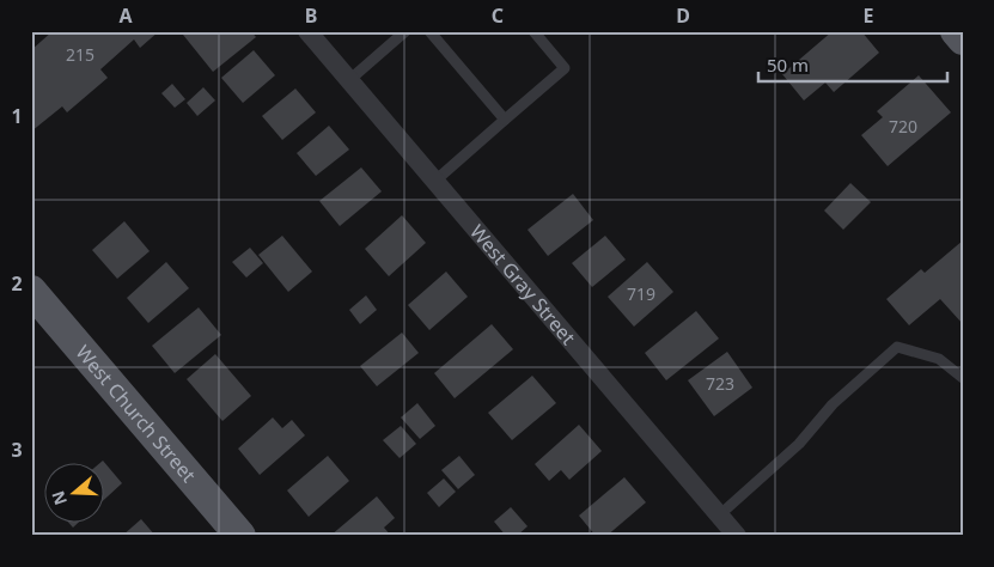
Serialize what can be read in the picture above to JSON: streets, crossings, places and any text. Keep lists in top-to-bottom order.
{
  "streets": {
    "main road": ["West Church Street"],
    "street": ["West Gray Street"]
  },
  "house_numbers": [
    "215",
    "720",
    "719",
    "723"
  ],
  "scale_bar": "50 m",
  "north": "left",
  "grid": {
    "columns": [
      "A",
      "B",
      "C",
      "D",
      "E"
    ],
    "rows": ["1", "2", "3"]
  }
}
